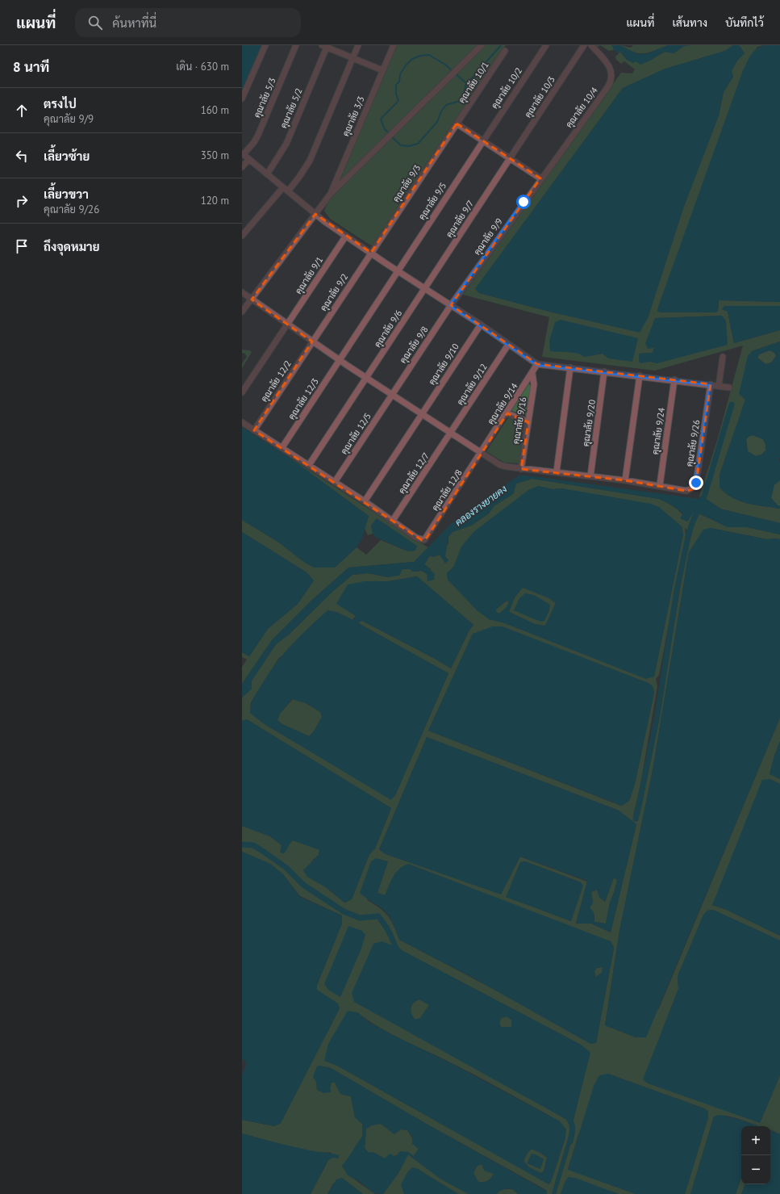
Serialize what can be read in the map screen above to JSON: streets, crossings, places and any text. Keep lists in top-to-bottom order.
{
  "streets": {
    "street": [
      "คุณาลัย 10/1",
      "คุณาลัย 10/2",
      "คุณาลัย 10/3",
      "คุณาลัย 5/3",
      "คุณาลัย 10/4",
      "คุณาลัย 5/2",
      "คุณาลัย 3/3",
      "คุณาลัย 9/3",
      "คุณาลัย 9/5",
      "คุณาลัย 9/7",
      "คุณาลัย 9/9",
      "คุณาลัย 9/1",
      "คุณาลัย 9/2",
      "คุณาลัย 9/6",
      "คุณาลัย 9/8",
      "คุณาลัย 9/10",
      "คุณาลัย 12/2",
      "คุณาลัย 9/12",
      "คุณาลัย 12/3",
      "คุณาลัย 9/14",
      "คุณาลัย 9/16",
      "คุณาลัย 9/20",
      "คุณาลัย 9/24",
      "คุณาลัย 12/5",
      "คุณาลัย 9/26",
      "คุณาลัย 12/7",
      "คุณาลัย 12/8"
    ]
  },
  "crossings": [
    ["คุณาลัย 10/1", "คุณาลัย 9/3"],
    ["คุณาลัย 10/2", "คุณาลัย 9/5"],
    ["คุณาลัย 10/3", "คุณาลัย 9/7"],
    ["คุณาลัย 10/4", "คุณาลัย 9/9"],
    ["คุณาลัย 9/3", "คุณาลัย 9/2"],
    ["คุณาลัย 9/5", "คุณาลัย 12/3"],
    ["คุณาลัย 9/7", "คุณาลัย 9/6"],
    ["คุณาลัย 9/9", "คุณาลัย 9/8"],
    ["คุณาลัย 9/2", "คุณาลัย 12/2"],
    ["คุณาลัย 9/8", "คุณาลัย 12/5"],
    ["คุณาลัย 9/12", "คุณาลัย 12/7"],
    ["คุณาลัย 9/14", "คุณาลัย 9/16"],
    ["คุณาลัย 9/14", "คุณาลัย 12/8"],
    ["คุณาลัย 9/24", "คุณาลัย 9/26"],
    ["คุณาลัย 12/7", "คุณาลัย 12/8"]
  ],
  "water": ["คลองรางยายคง"],
  "page": {
    "header": "แผนที่",
    "search": "ค้นหาที่นี่",
    "nav": ["แผนที่", "เส้นทาง", "บันทึกไว้"],
    "heading": ["8 นาที", "เดิน · 630 m"],
    "list": [
      ["ตรงไป", "คุณาลัย 9/9", "160 m"],
      ["เลี้ยวซ้าย", "350 m"],
      ["เลี้ยวขวา", "คุณาลัย 9/26", "120 m"],
      "ถึงจุดหมาย"
    ],
    "map_buttons": ["+", "−"]
  }
}
